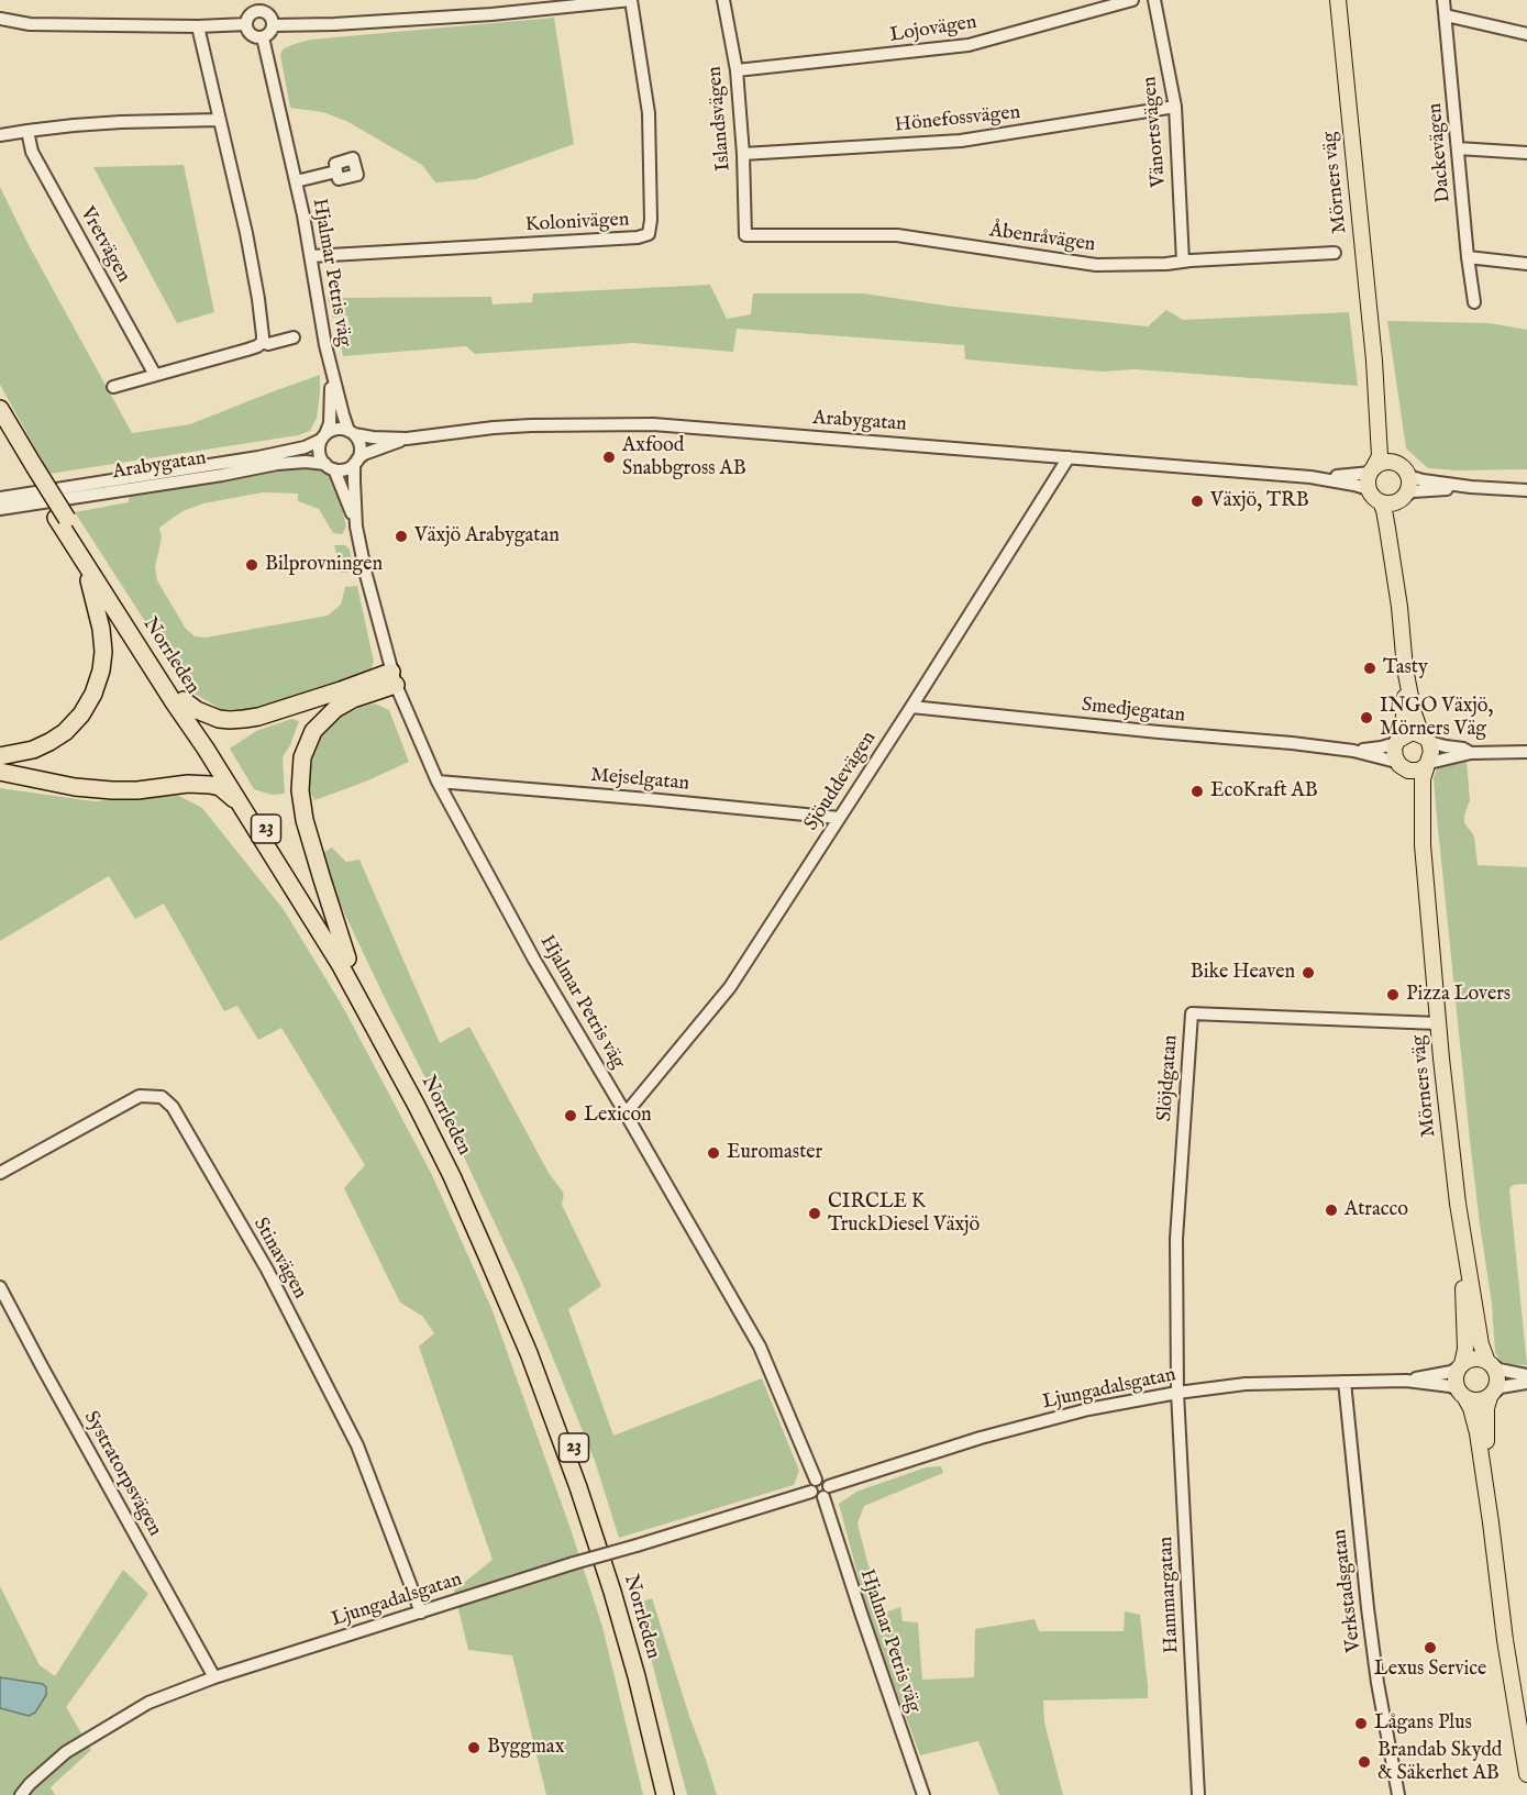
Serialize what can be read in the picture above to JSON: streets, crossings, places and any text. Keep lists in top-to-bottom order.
{
  "streets": {
    "highway": ["Norrleden", "23"],
    "main road": ["Mörners väg"],
    "street": [
      "Lojovägen",
      "Islandsvägen",
      "Hönefossvägen",
      "Vänortsvägen",
      "Dackevägen",
      "Kolonivägen",
      "Åbenråvägen",
      "Vretvägen",
      "Hjalmar Petris väg",
      "Arabygatan",
      "Smedjegatan",
      "Mejselgatan",
      "Sjöuddevägen",
      "Slöjdgatan",
      "Stinavägen",
      "Ljungadalsgatan",
      "Systratorpsvägen",
      "Verkstadsgatan",
      "Hammargatan"
    ]
  },
  "crossings": [
    ["Lojovägen", "Islandsvägen"],
    ["Islandsvägen", "Hönefossvägen"],
    ["Islandsvägen", "Åbenråvägen"],
    ["Hönefossvägen", "Vänortsvägen"],
    ["Vänortsvägen", "Åbenråvägen"],
    ["Mörners väg", "Arabygatan"],
    ["Mörners väg", "Smedjegatan"],
    ["Mörners väg", "Slöjdgatan"],
    ["Mörners väg", "Ljungadalsgatan"],
    ["Kolonivägen", "Hjalmar Petris väg"],
    ["Hjalmar Petris väg", "Arabygatan"],
    ["Hjalmar Petris väg", "Mejselgatan"],
    ["Hjalmar Petris väg", "Sjöuddevägen"],
    ["Hjalmar Petris väg", "Ljungadalsgatan"],
    ["Arabygatan", "Sjöuddevägen"],
    ["Norrleden", "23"],
    ["Smedjegatan", "Sjöuddevägen"],
    ["Mejselgatan", "Sjöuddevägen"],
    ["Slöjdgatan", "Ljungadalsgatan"],
    ["Slöjdgatan", "Hammargatan"],
    ["Stinavägen", "Ljungadalsgatan"],
    ["Ljungadalsgatan", "Systratorpsvägen"],
    ["Ljungadalsgatan", "Verkstadsgatan"],
    ["Ljungadalsgatan", "Hammargatan"]
  ],
  "places": [
    "Axfood Snabbgross AB",
    "Växjö, TRB",
    "Växjö Arabygatan",
    "Bilprovningen",
    "Tasty",
    "INGO Växjö, Mörners Väg",
    "EcoKraft AB",
    "Bike Heaven",
    "Pizza Lovers",
    "Lexicon",
    "Euromaster",
    "Atracco",
    "CIRCLE K TruckDiesel Växjö",
    "Lexus Service",
    "Lågans Plus",
    "Byggmax",
    "Brandab Skydd & Säkerhet AB"
  ]
}
